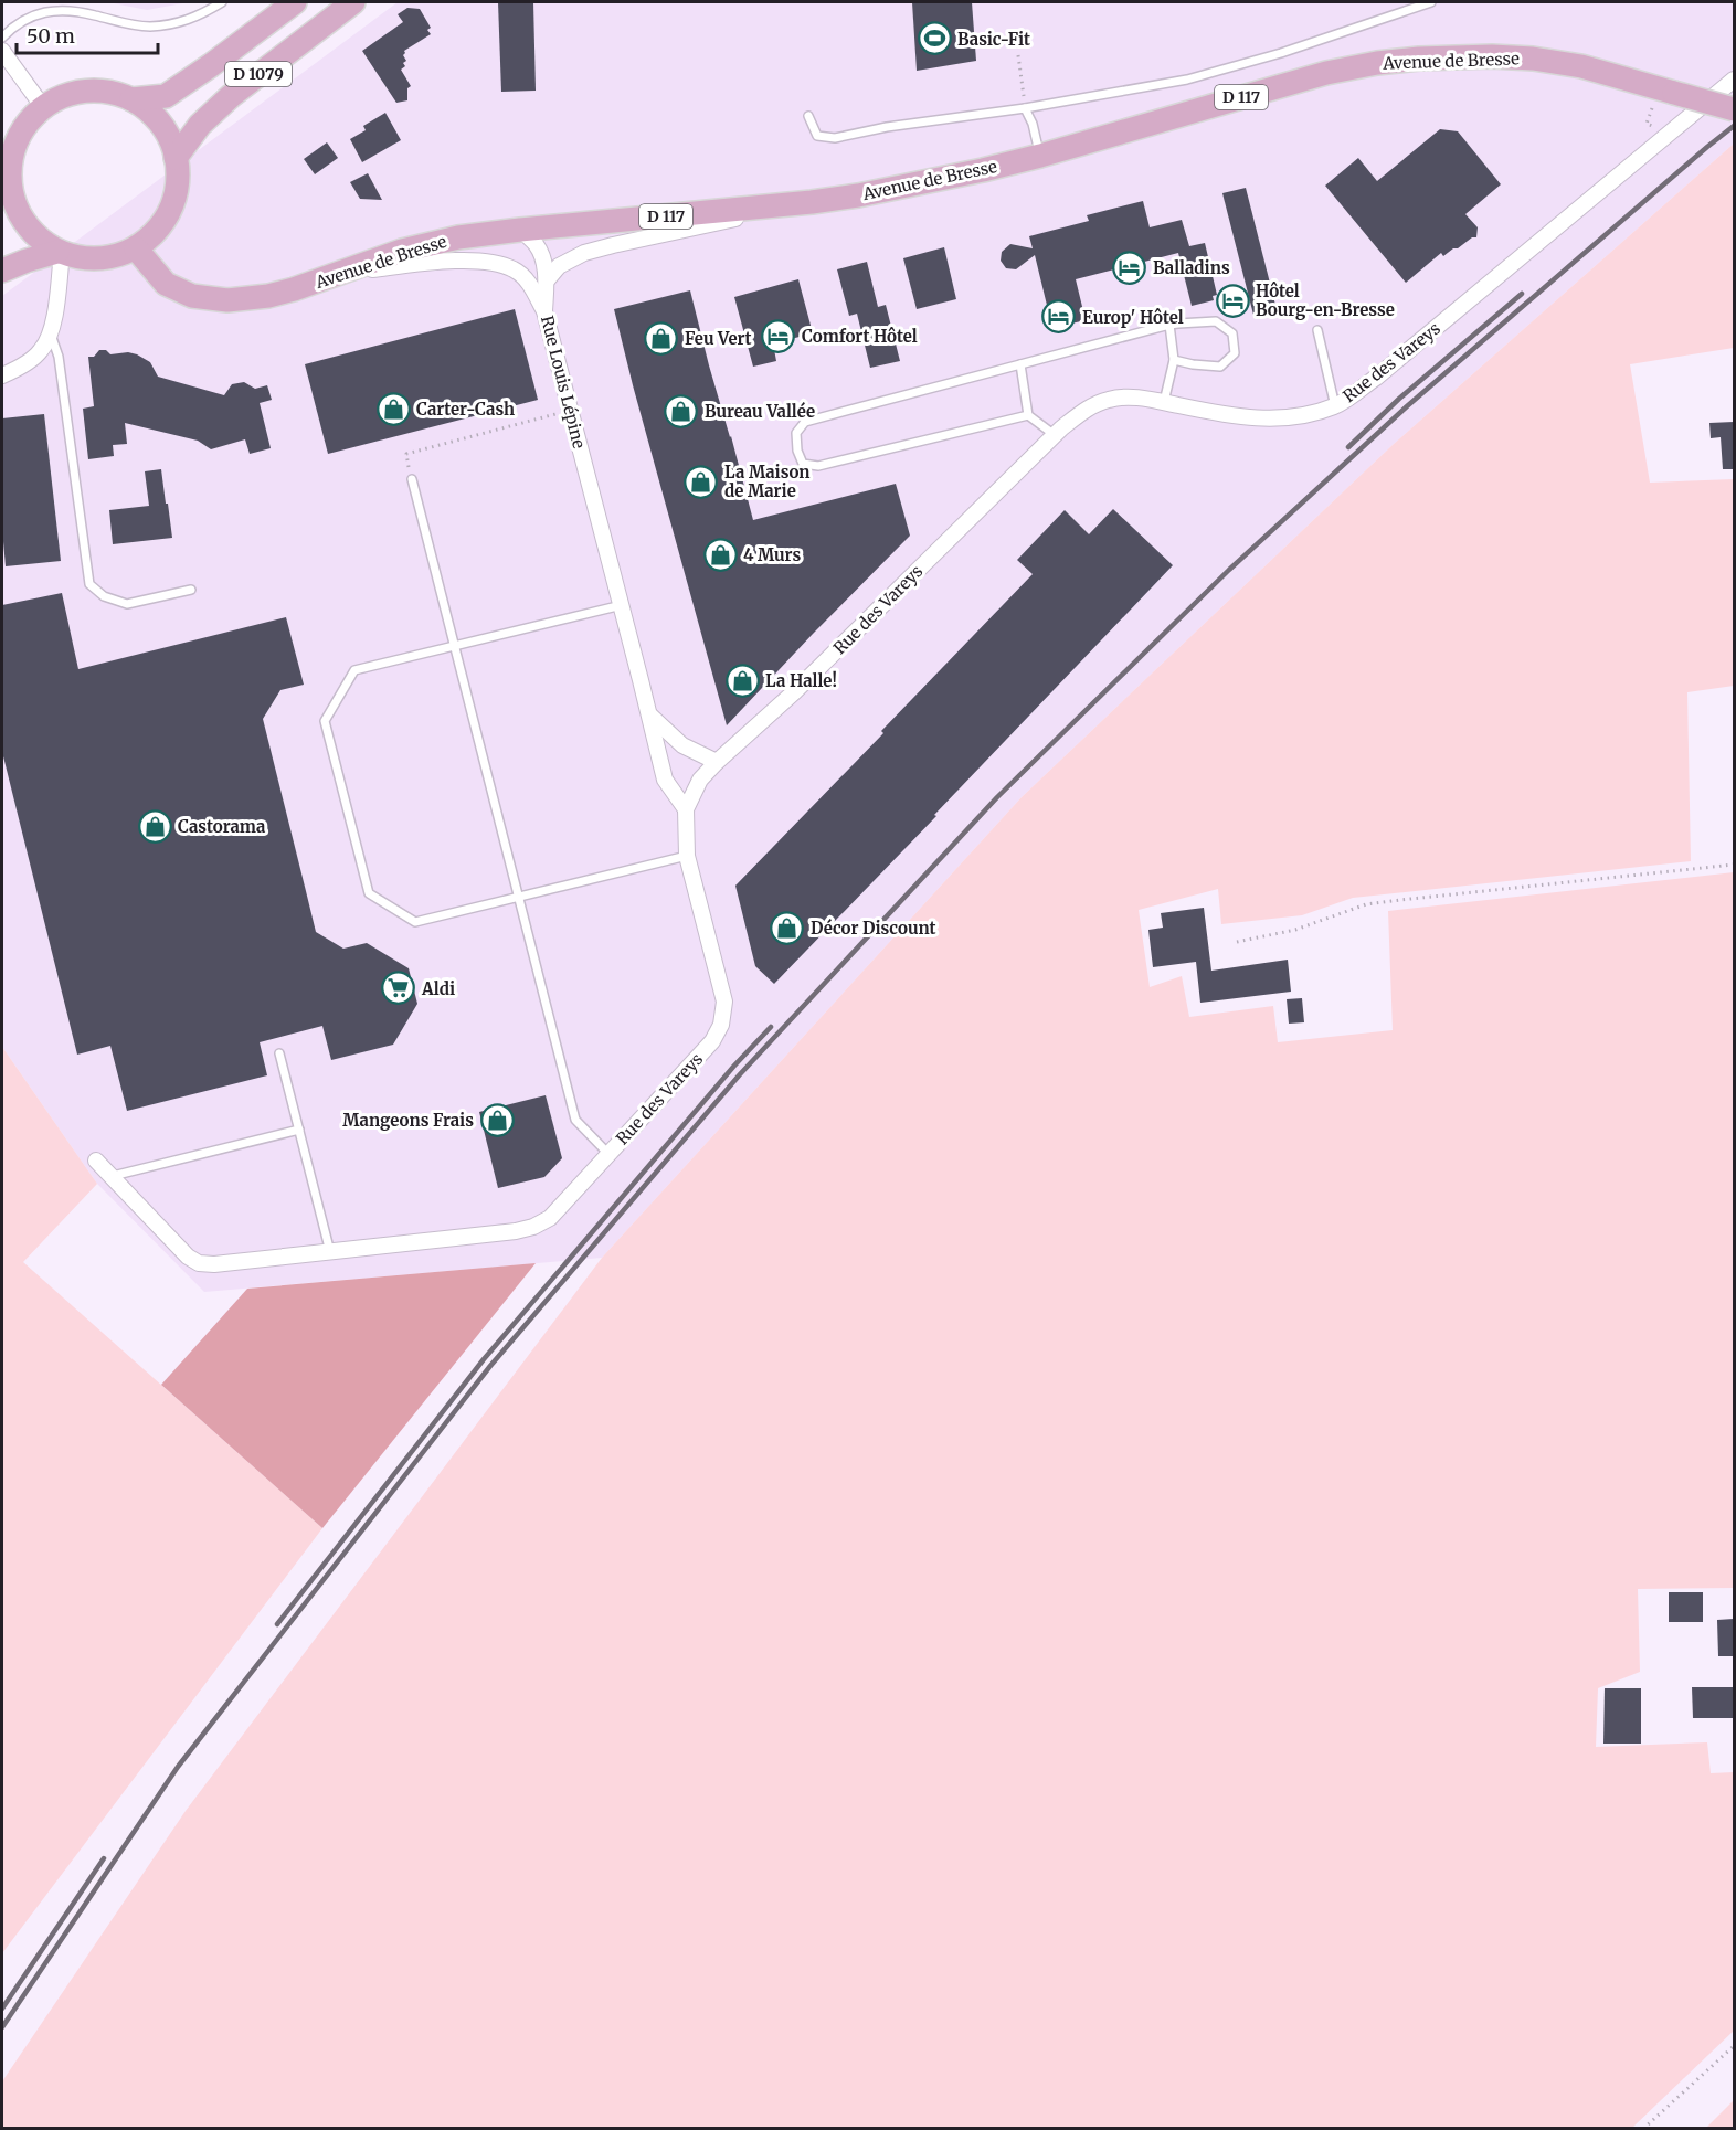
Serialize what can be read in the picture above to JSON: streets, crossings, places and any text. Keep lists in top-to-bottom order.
{
  "streets": {
    "main road": ["Avenue de Bresse", "D 1079", "D 117"],
    "street": ["Rue des Vareys", "Rue Louis Lépine"]
  },
  "crossings": [
    ["Avenue de Bresse", "D 1079"],
    ["Avenue de Bresse", "Rue Louis Lépine"],
    ["Rue des Vareys", "Rue Louis Lépine"]
  ],
  "places": {
    "sports": ["Basic-Fit"],
    "hotel": [
      "Balladins",
      "Hôtel Bourg-en-Bresse",
      "Europ' Hôtel",
      "Comfort Hôtel"
    ],
    "shop": [
      "Feu Vert",
      "Carter-Cash",
      "Bureau Vallée",
      "La Maison de Marie",
      "4 Murs",
      "La Halle!",
      "Castorama",
      "Décor Discount",
      "Mangeons Frais"
    ],
    "supermarket": ["Aldi"]
  },
  "scale_bar": "50 m"
}
